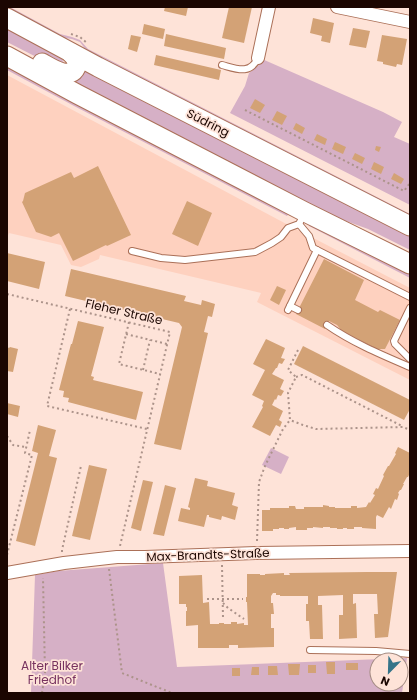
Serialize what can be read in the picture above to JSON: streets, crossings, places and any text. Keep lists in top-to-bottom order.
{
  "streets": {
    "main road": ["Südring"],
    "street": ["Max-Brandts-Straße"],
    "path": ["Fleher Straße"]
  },
  "crossings": [
    ["Fleher Straße", "Max-Brandts-Straße"]
  ],
  "parks": ["Alter Bilker Friedhof"],
  "north": "bottom left"
}
